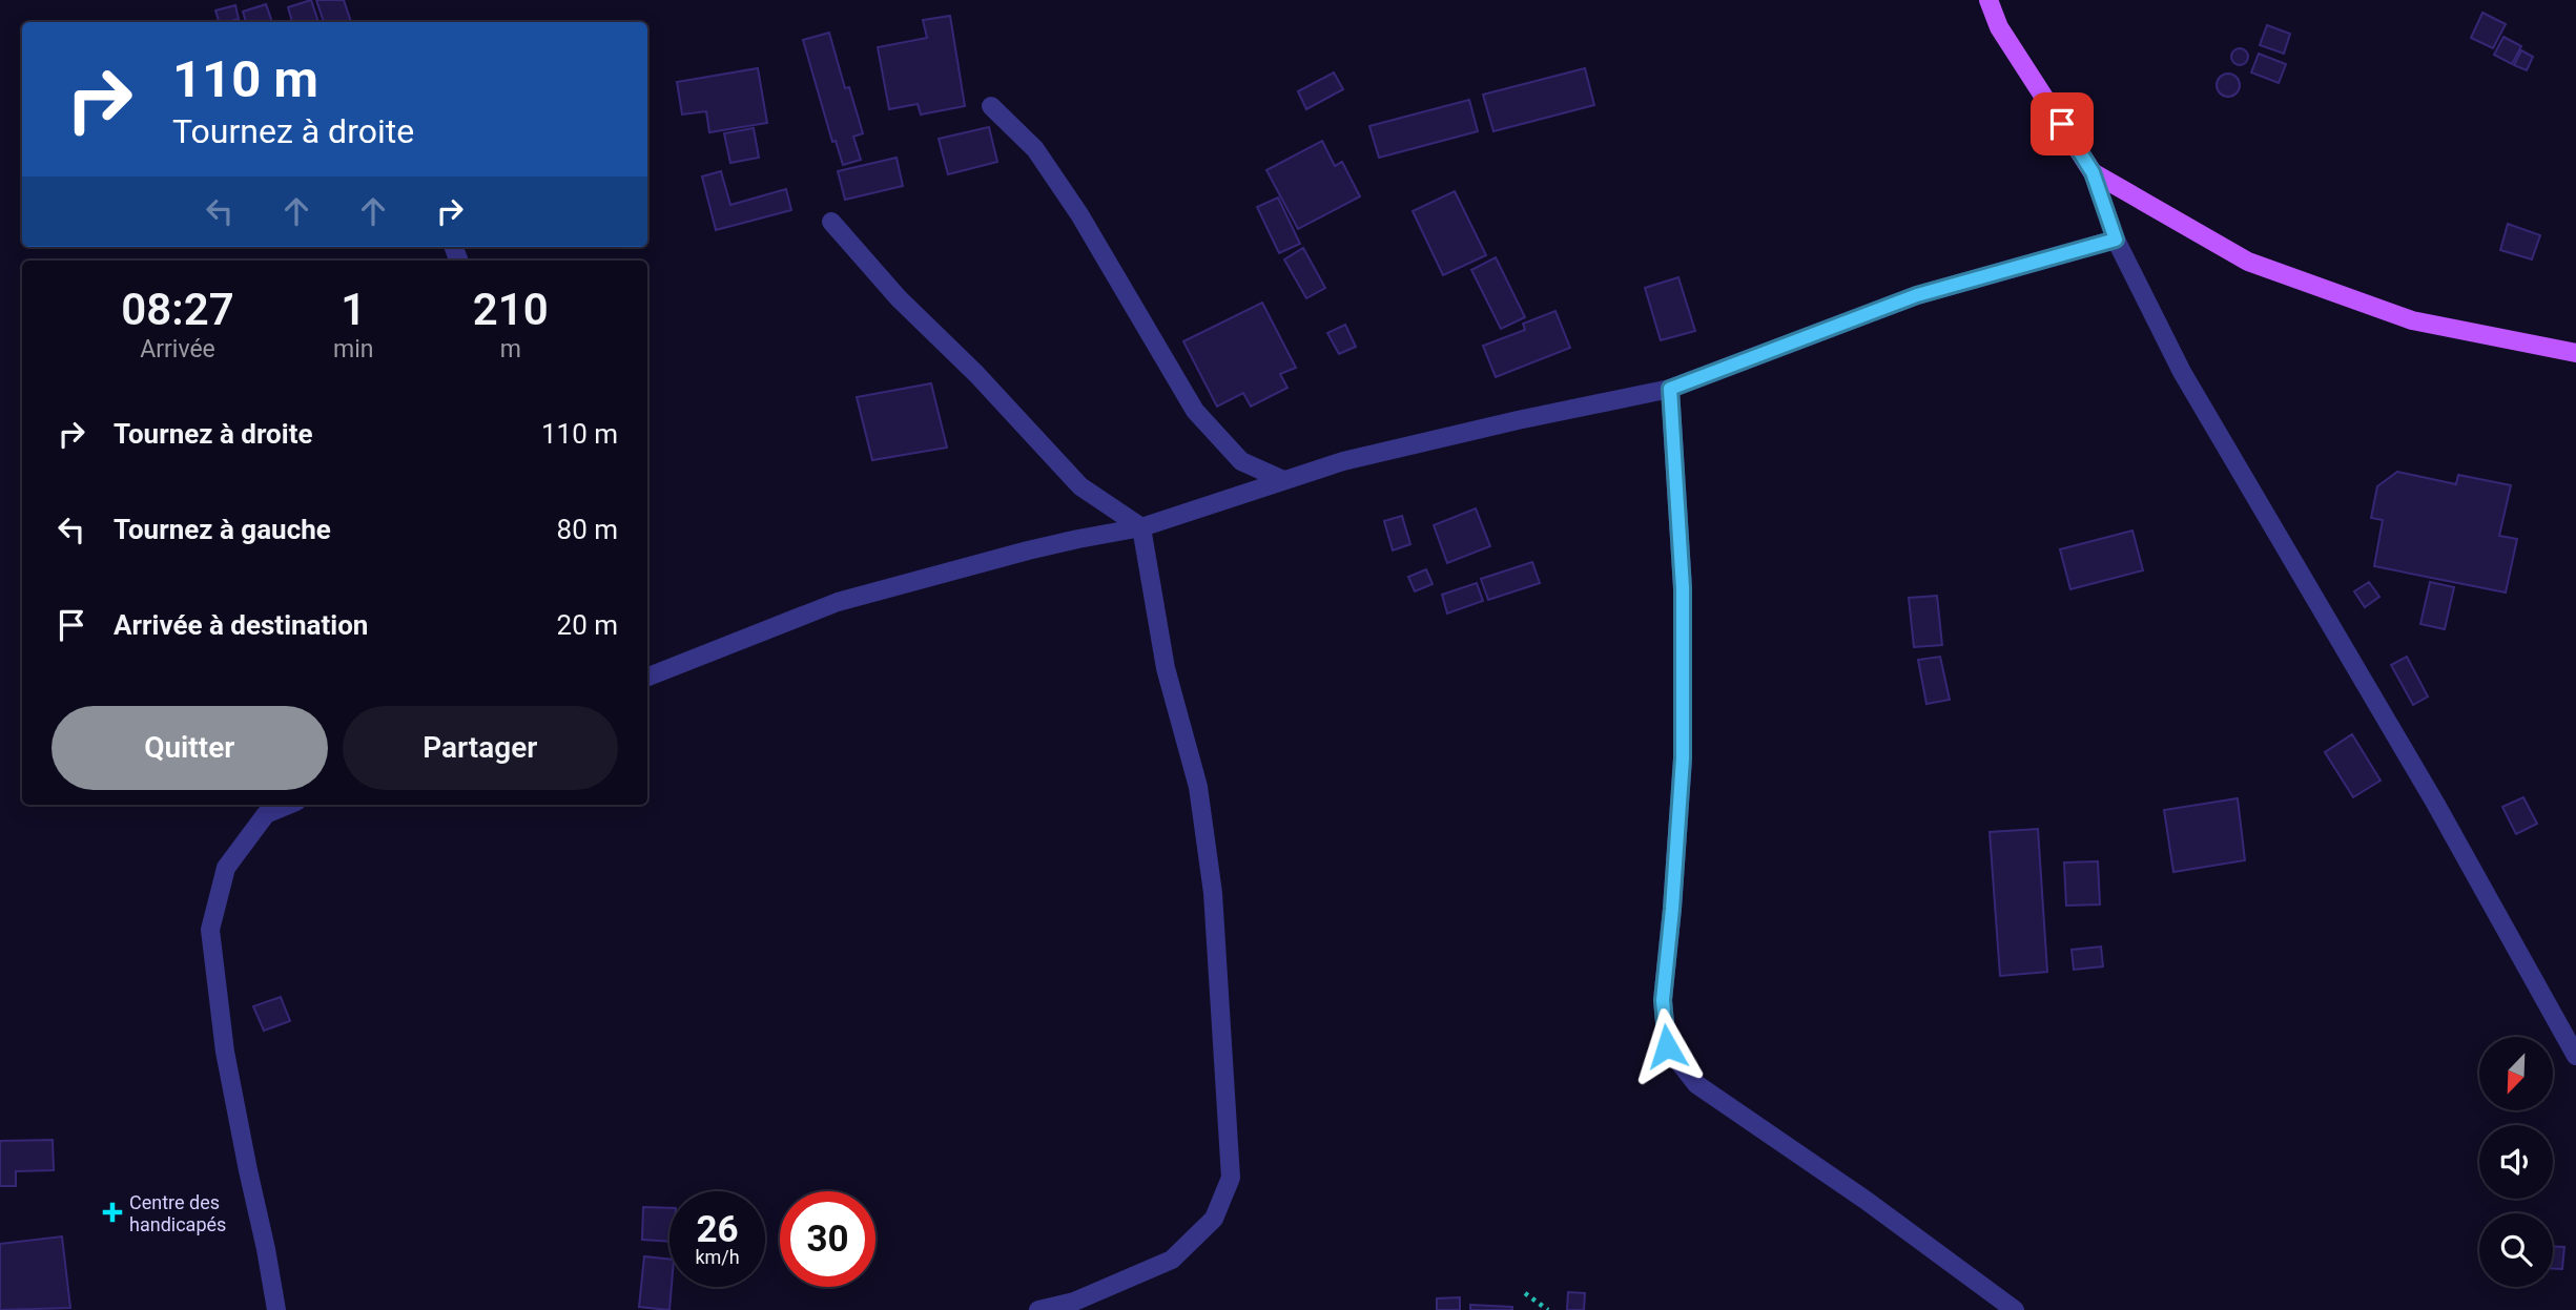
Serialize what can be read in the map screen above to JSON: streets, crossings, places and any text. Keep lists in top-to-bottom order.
{
  "places": {
    "health": ["Centre des handicapés"]
  },
  "north": "bottom left",
  "page": {
    "turn": ["110 m", "Tournez à droite"],
    "eta": [
      "08:27",
      "Arrivée",
      "1",
      "min",
      "210",
      "m"
    ],
    "list": [
      {
        "name": "Tournez à droite",
        "value": "110 m"
      },
      {
        "name": "Tournez à gauche",
        "value": "80 m"
      },
      {
        "name": "Arrivée à destination",
        "value": "20 m"
      }
    ],
    "buttons": ["Quitter", "Partager"],
    "speed": "26 km/h",
    "limit": "30"
  }
}
